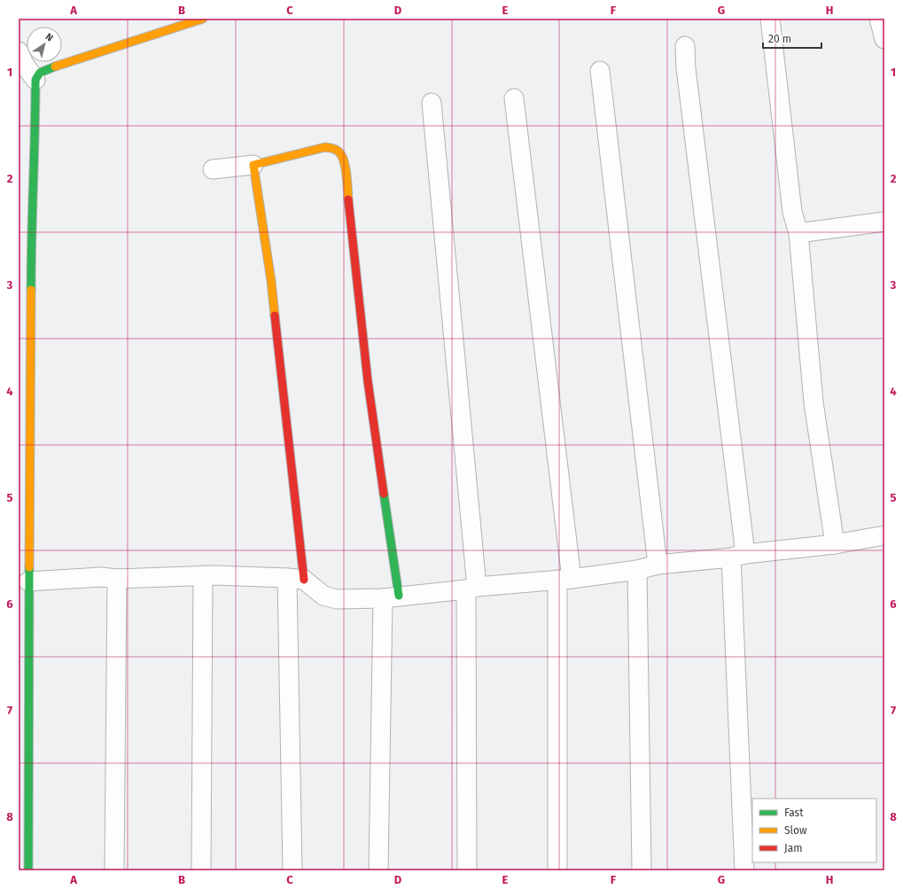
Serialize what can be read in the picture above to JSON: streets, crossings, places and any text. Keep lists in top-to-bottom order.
{
  "legend": ["Fast", "Slow", "Jam"],
  "scale_bar": "20 m",
  "north": "top right",
  "grid": {
    "columns": [
      "A",
      "B",
      "C",
      "D",
      "E",
      "F",
      "G",
      "H"
    ],
    "rows": [
      "1",
      "2",
      "3",
      "4",
      "5",
      "6",
      "7",
      "8"
    ]
  }
}
